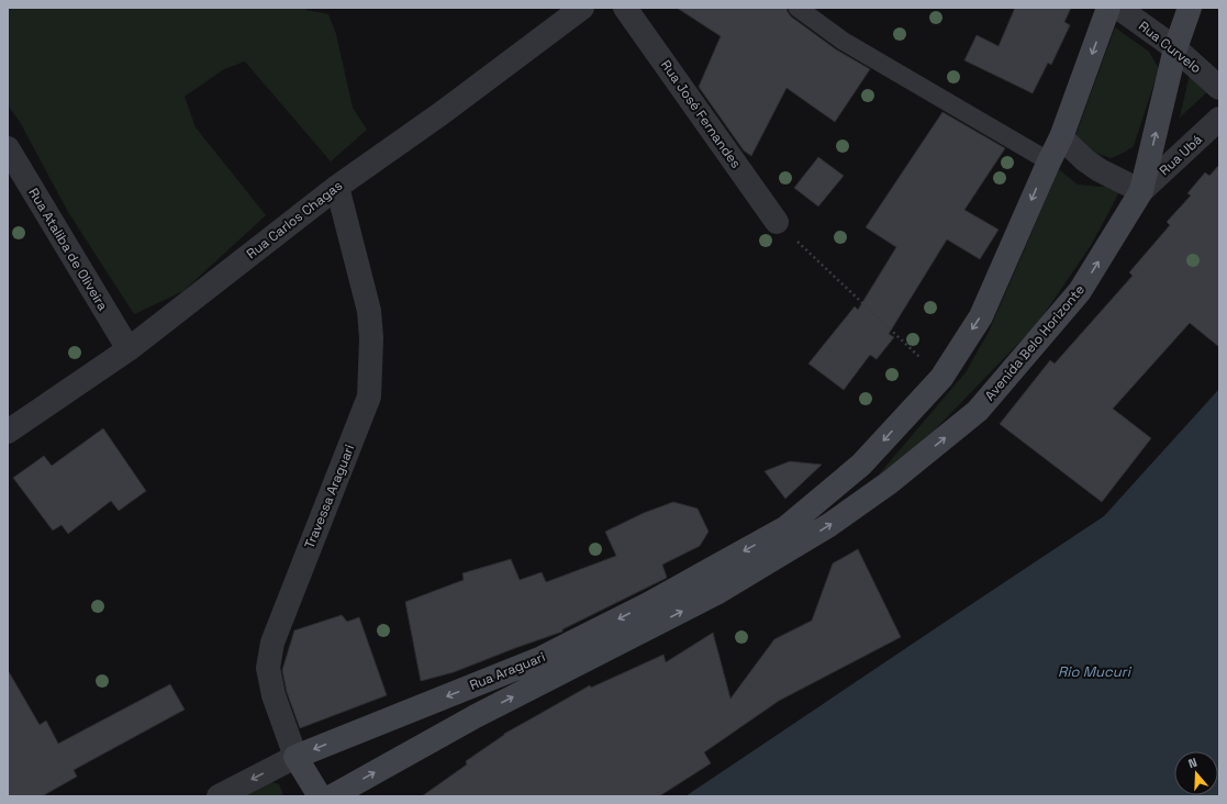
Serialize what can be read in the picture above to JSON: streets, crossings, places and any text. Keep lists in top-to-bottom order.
{
  "streets": {
    "street": [
      "Rua Curvelo",
      "Rua José Fernandes",
      "Rua Ubá",
      "Rua Carlos Chagas",
      "Rua Ataliba de Oliveira",
      "Avenida Belo Horizonte",
      "Travessa Araguari",
      "Rua Araguari"
    ]
  },
  "crossings": [
    ["Rua Curvelo", "Avenida Belo Horizonte"],
    ["Rua Ubá", "Avenida Belo Horizonte"],
    ["Rua Carlos Chagas", "Rua Ataliba de Oliveira"],
    ["Rua Carlos Chagas", "Travessa Araguari"],
    ["Avenida Belo Horizonte", "Rua Araguari"],
    ["Travessa Araguari", "Rua Araguari"]
  ],
  "water": ["Rio Mucuri"],
  "north": "top"
}
